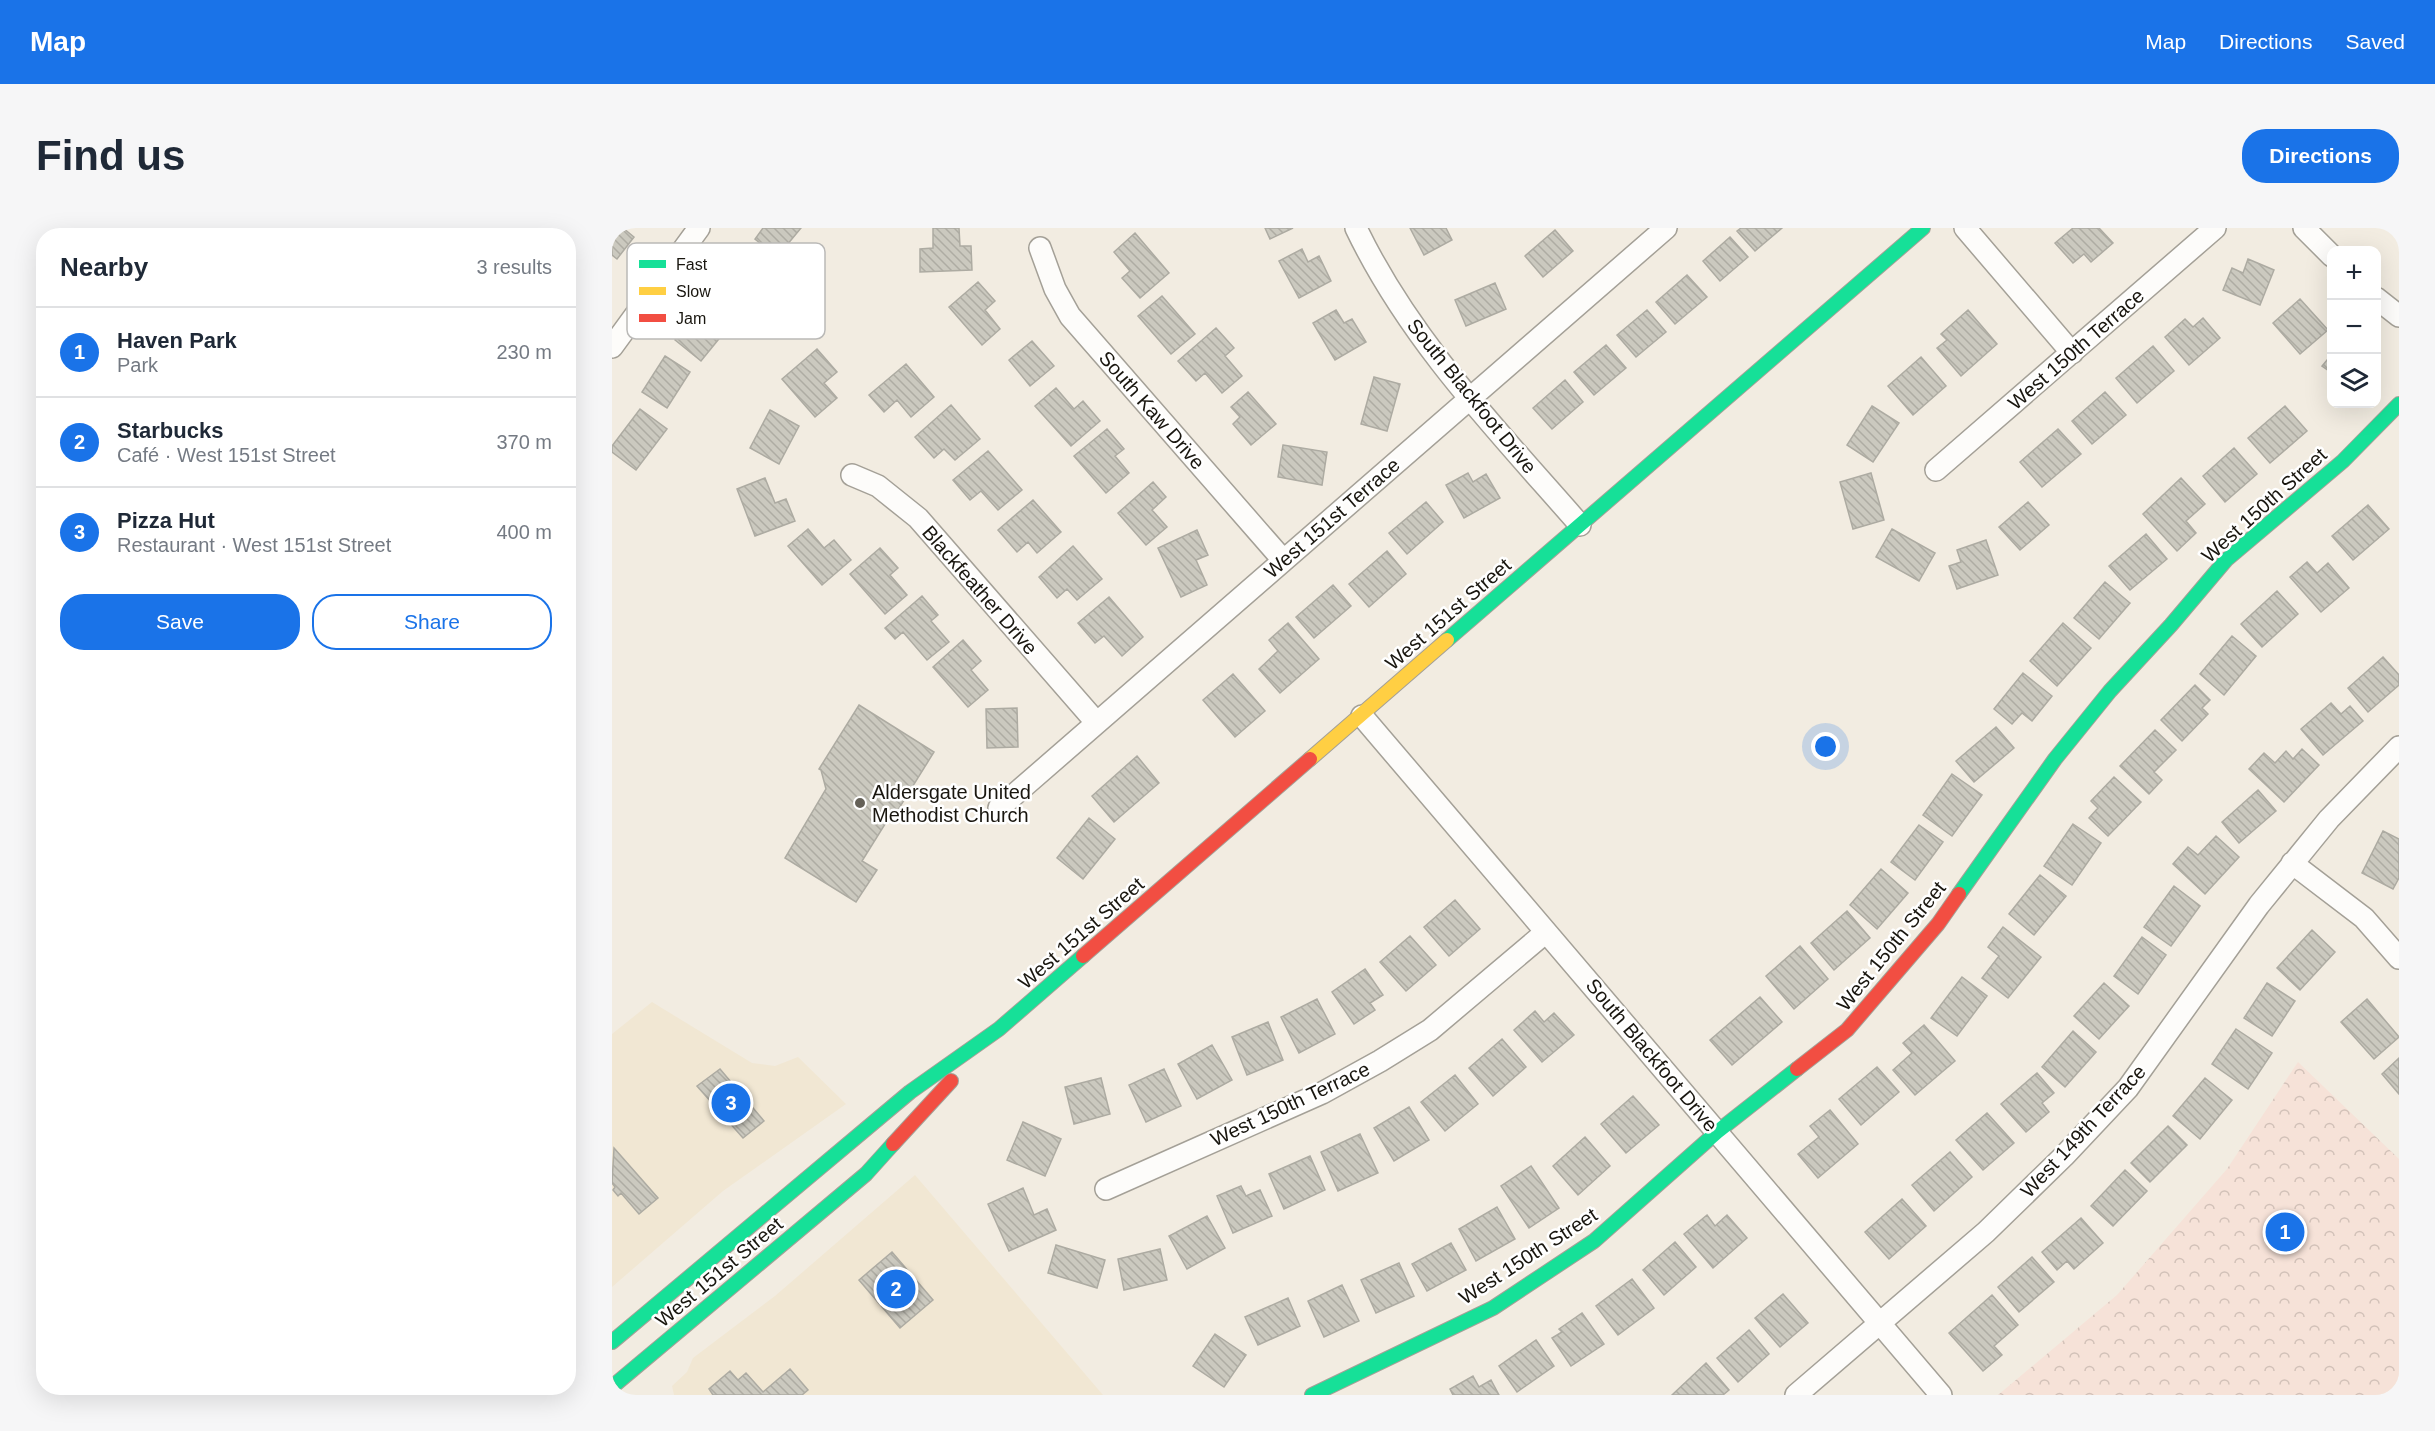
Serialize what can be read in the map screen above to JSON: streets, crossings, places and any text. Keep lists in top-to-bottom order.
{
  "streets": {
    "main road": ["West 150th Street", "West 151st Street"],
    "street": [
      "West 150th Terrace",
      "South Blackfoot Drive",
      "South Kaw Drive",
      "West 151st Terrace",
      "Blackfeather Drive",
      "West 149th Terrace"
    ]
  },
  "crossings": [
    ["West 150th Terrace", "South Blackfoot Drive"],
    ["South Blackfoot Drive", "West 150th Street"],
    ["South Blackfoot Drive", "West 151st Terrace"],
    ["South Blackfoot Drive", "West 151st Street"],
    ["South Blackfoot Drive", "West 149th Terrace"],
    ["South Kaw Drive", "West 151st Terrace"],
    ["West 151st Terrace", "Blackfeather Drive"]
  ],
  "places": ["Aldersgate United Methodist Church"],
  "legend": ["Fast", "Slow", "Jam"],
  "page": {
    "header": "Map",
    "nav": ["Map", "Directions", "Saved"],
    "buttons": [
      "Directions",
      ["Save", "Share"]
    ],
    "title": "Find us",
    "heading": ["Nearby", "3 results"],
    "map_buttons": ["+", "−"],
    "list": [
      {
        "mark": "1",
        "name": "Haven Park",
        "note": "Park",
        "value": "230 m"
      },
      {
        "mark": "2",
        "name": "Starbucks",
        "note": "Café · West 151st Street",
        "value": "370 m"
      },
      {
        "mark": "3",
        "name": "Pizza Hut",
        "note": "Restaurant · West 151st Street",
        "value": "400 m"
      }
    ],
    "pins": ["3", "1", "2"]
  }
}
